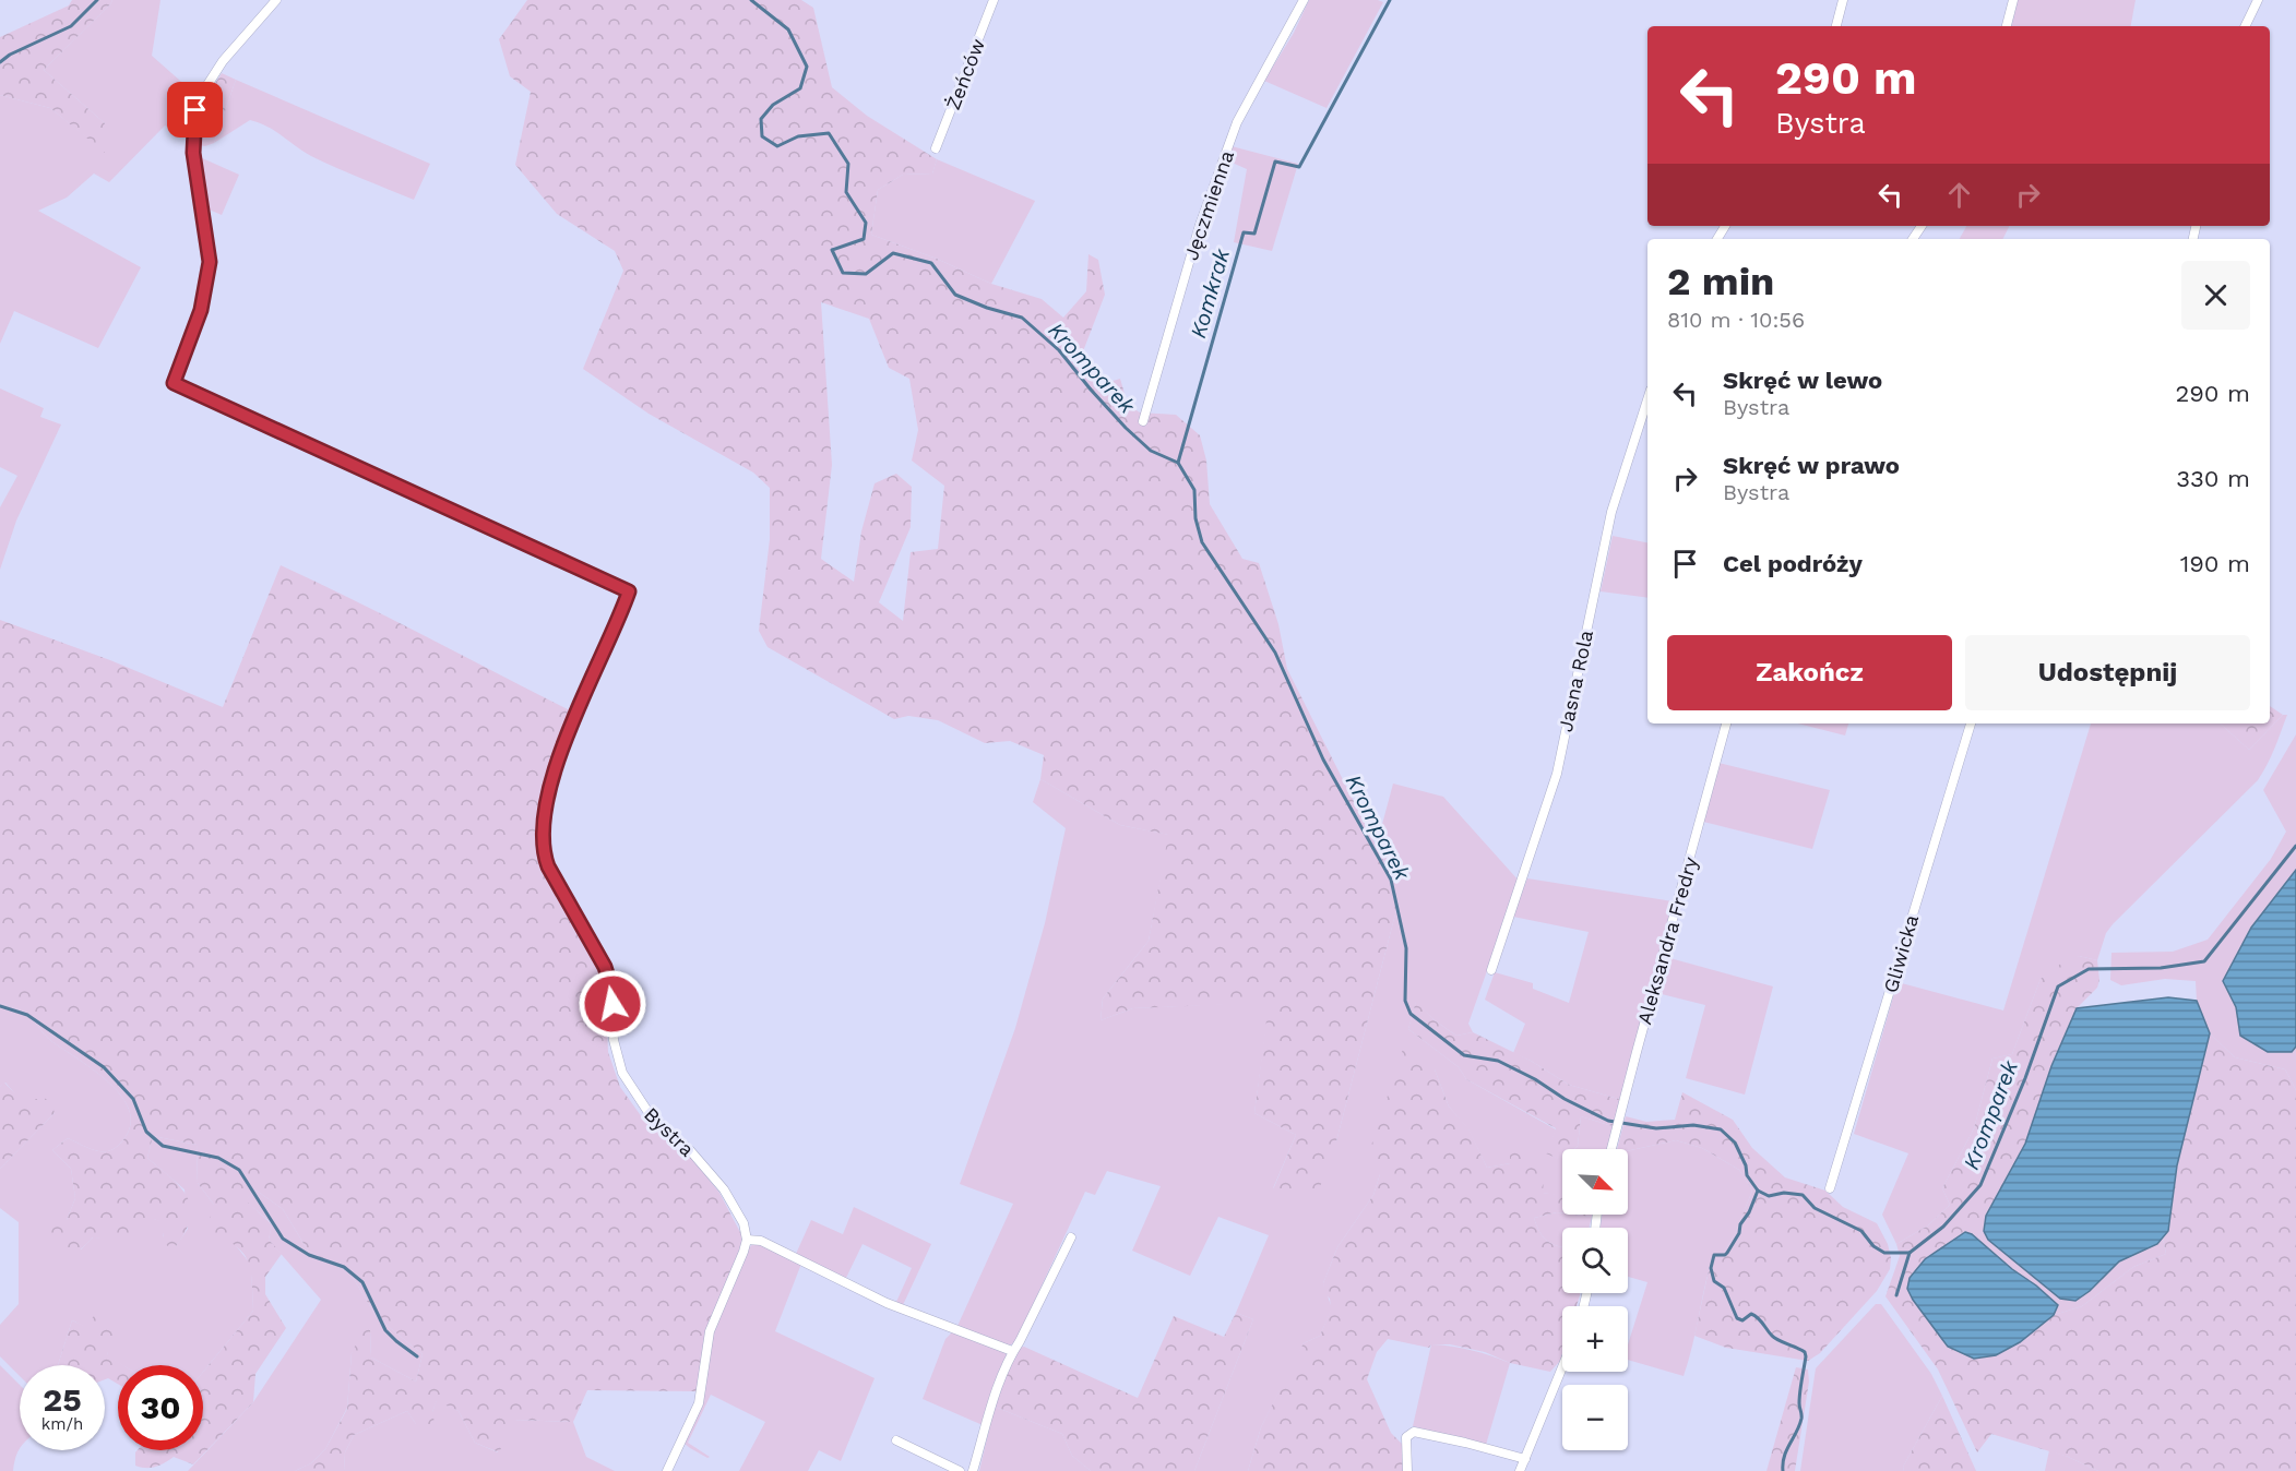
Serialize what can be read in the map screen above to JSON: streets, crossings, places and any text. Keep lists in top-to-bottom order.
{
  "streets": {
    "street": [
      "Żeńców",
      "Jęczmienna",
      "Jasna Rola",
      "Aleksandra Fredry",
      "Gliwicka",
      "Bystra"
    ]
  },
  "water": ["Komkrak", "Kromparek"],
  "north": "bottom right",
  "page": {
    "turn": ["290 m", "Bystra"],
    "heading": ["2 min", "810 m · 10:56"],
    "list": [
      {
        "name": "Skręć w lewo",
        "note": "Bystra",
        "value": "290 m"
      },
      {
        "name": "Skręć w prawo",
        "note": "Bystra",
        "value": "330 m"
      },
      {
        "name": "Cel podróży",
        "value": "190 m"
      }
    ],
    "buttons": ["Zakończ", "Udostępnij"],
    "map_buttons": ["+", "−"],
    "speed": "25 km/h",
    "limit": "30"
  }
}
